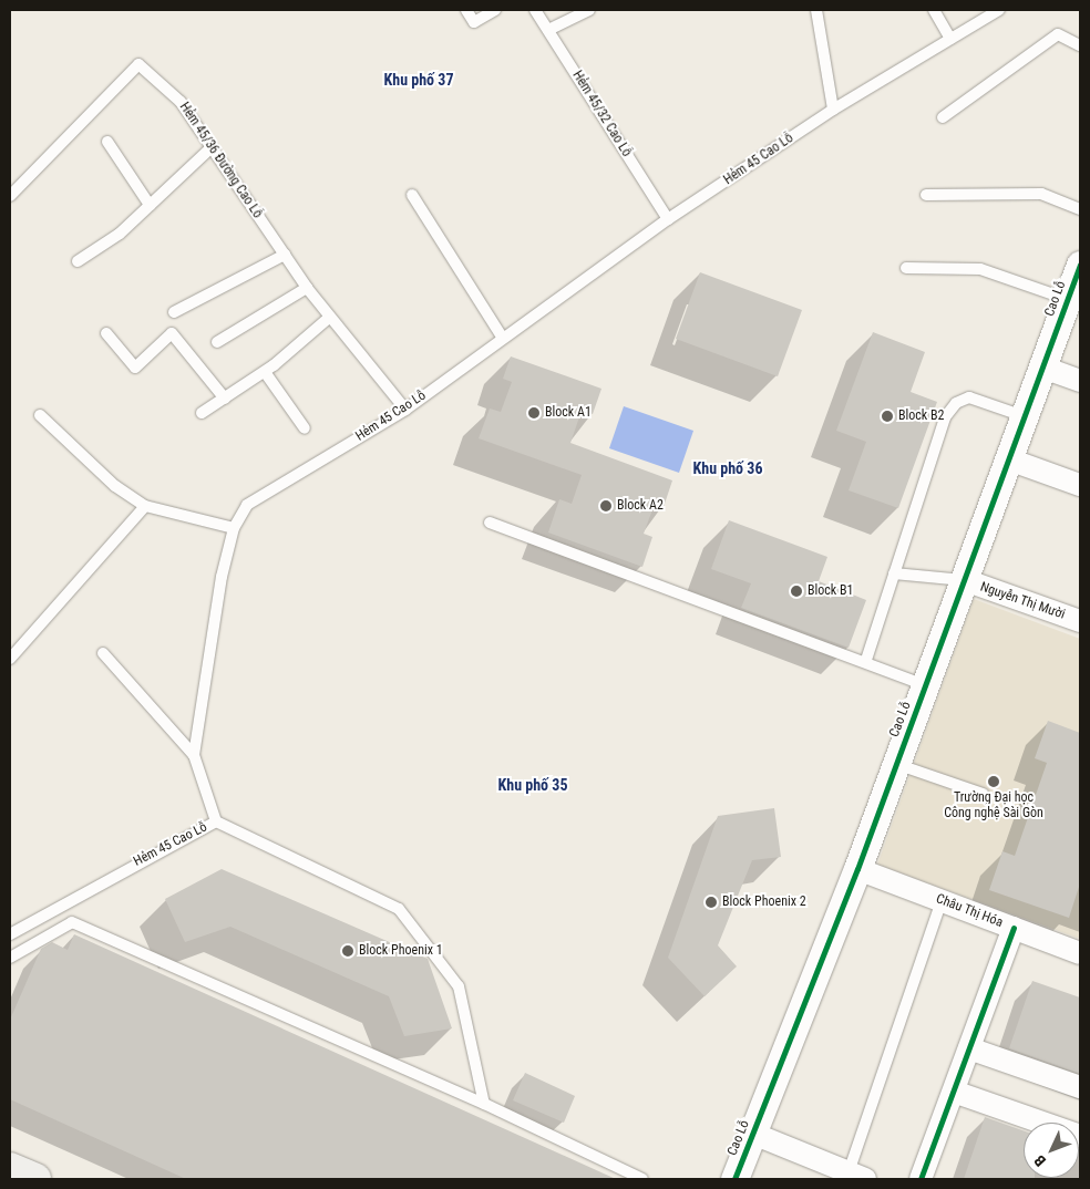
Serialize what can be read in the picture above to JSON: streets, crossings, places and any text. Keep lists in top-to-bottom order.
{
  "streets": {
    "street": ["Cao Lỗ", "Nguyễn Thị Mười", "Châu Thị Hóa"],
    "lane": ["Hẻm 45/32 Cao Lỗ", "Hẻm 45 Cao Lỗ", "Hẻm 45/36 Đường Cao Lỗ"]
  },
  "crossings": [
    ["Hẻm 45/32 Cao Lỗ", "Hẻm 45 Cao Lỗ"],
    ["Hẻm 45 Cao Lỗ", "Hẻm 45/36 Đường Cao Lỗ"],
    ["Cao Lỗ", "Nguyễn Thị Mười"],
    ["Cao Lỗ", "Châu Thị Hóa"]
  ],
  "districts": ["Khu phố 37", "Khu phố 36", "Khu phố 35"],
  "places": [
    "Block A1",
    "Block B2",
    "Block A2",
    "Block B1",
    "Trường Đại học Công nghệ Sài Gòn",
    "Block Phoenix 2",
    "Block Phoenix 1"
  ],
  "north": "bottom left"
}
